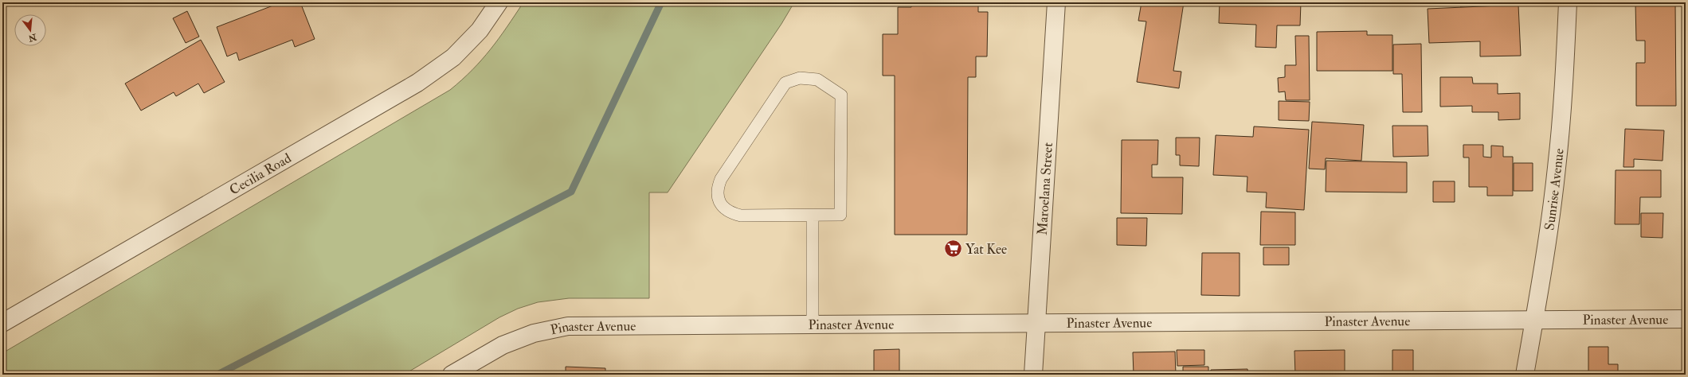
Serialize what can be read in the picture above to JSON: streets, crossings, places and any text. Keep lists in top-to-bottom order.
{
  "streets": {
    "street": [
      "Cecilia Road",
      "Maroelana Street",
      "Sunrise Avenue",
      "Pinaster Avenue"
    ]
  },
  "crossings": [
    ["Maroelana Street", "Pinaster Avenue"],
    ["Sunrise Avenue", "Pinaster Avenue"]
  ],
  "places": {
    "supermarket": ["Yat Kee"]
  },
  "north": "bottom"
}
